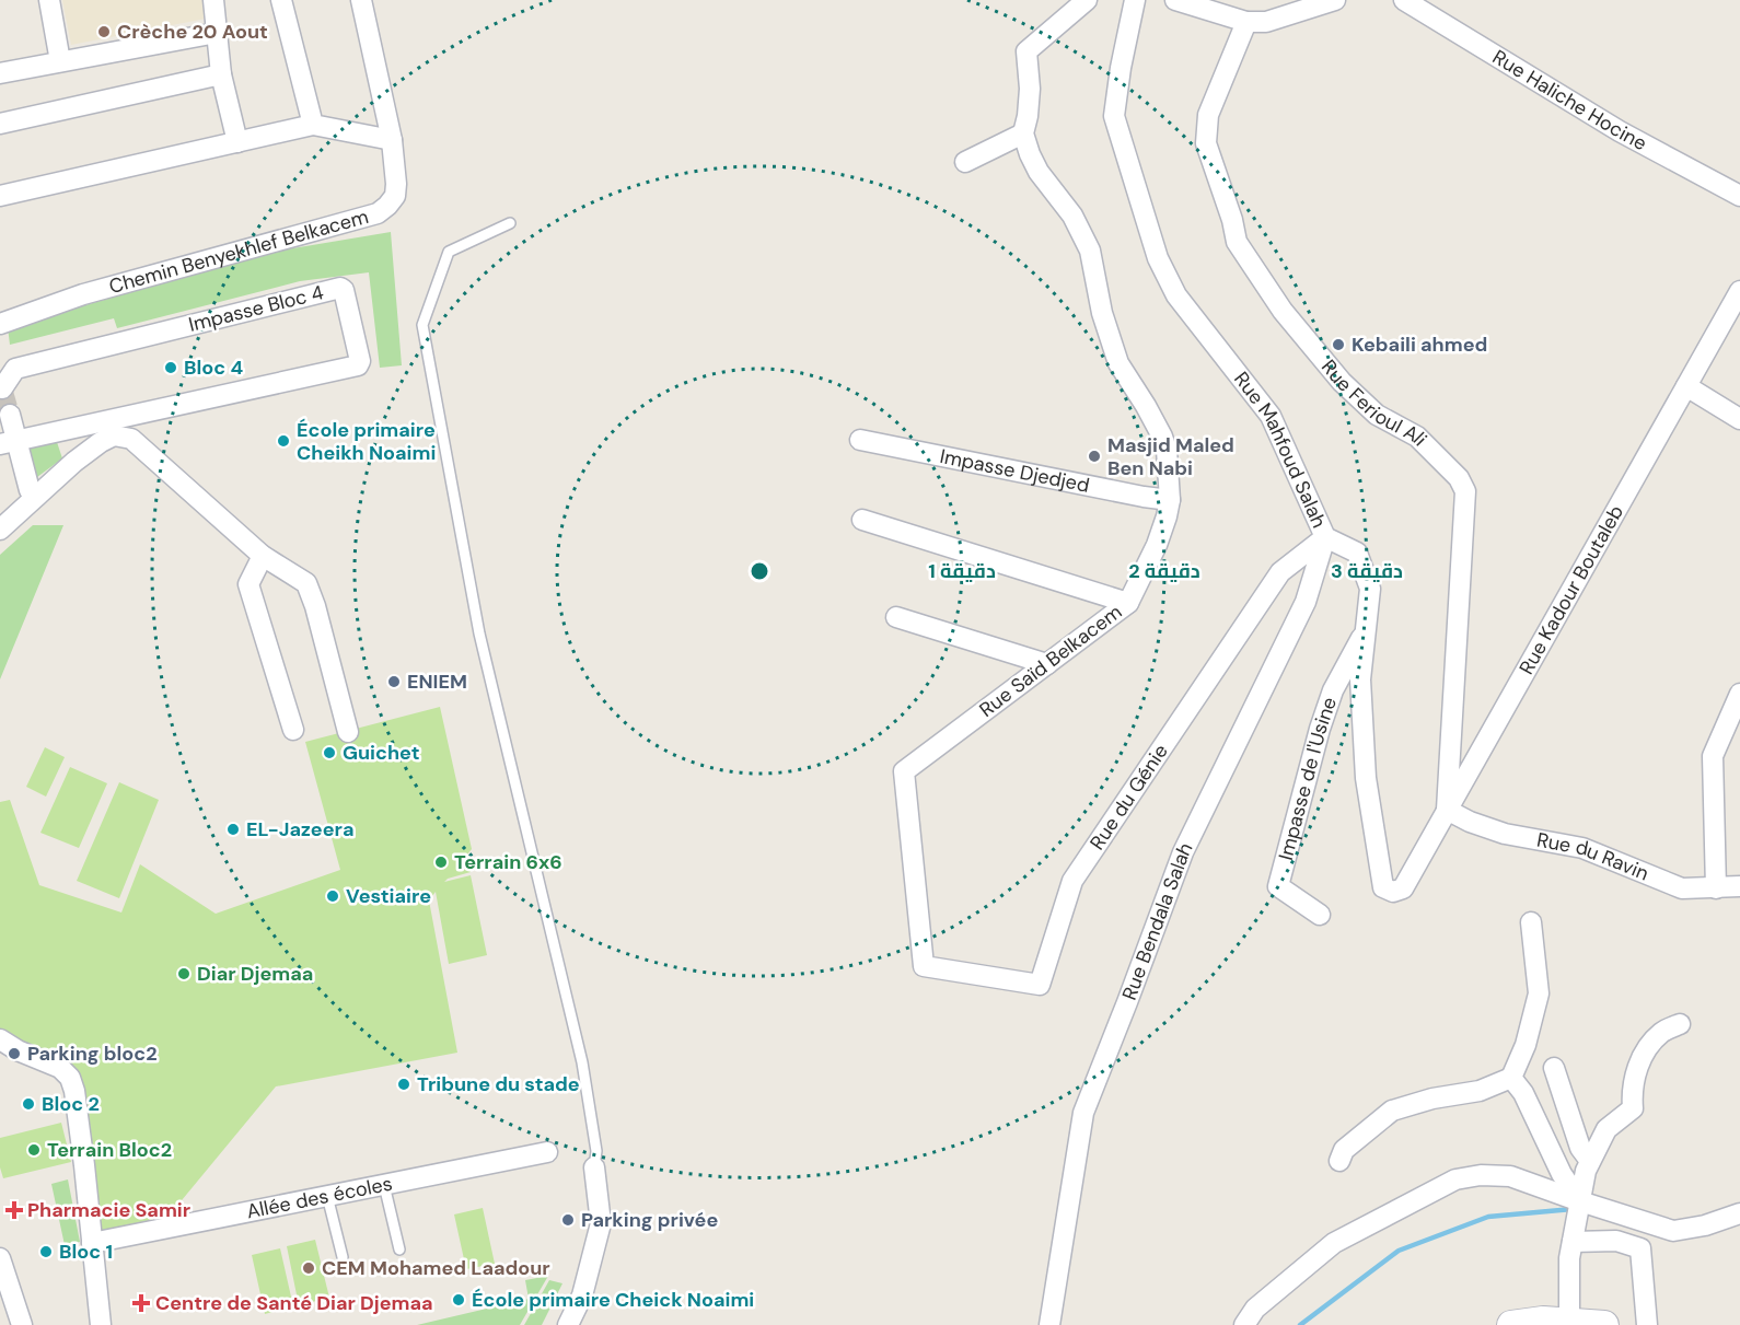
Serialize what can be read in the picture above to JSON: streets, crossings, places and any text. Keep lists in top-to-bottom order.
{
  "streets": {
    "street": [
      "Rue Haliche Hocine",
      "Chemin Benyekhlef Belkacem",
      "Impasse Bloc 4",
      "Rue Ferioul Ali",
      "Rue Mahfoud Salah",
      "Impasse Djedjed",
      "Rue Kadour Boutaleb",
      "Rue Saïd Belkacem",
      "Impasse de l'Usine",
      "Rue du Génie",
      "Rue du Ravin",
      "Rue Bendala Salah",
      "Allée des écoles"
    ]
  },
  "crossings": [
    ["Rue Ferioul Ali", "Rue Kadour Boutaleb"],
    ["Rue Ferioul Ali", "Rue du Ravin"],
    ["Rue Mahfoud Salah", "Rue Kadour Boutaleb"],
    ["Rue Mahfoud Salah", "Impasse de l'Usine"],
    ["Rue Mahfoud Salah", "Rue du Génie"],
    ["Rue Mahfoud Salah", "Rue Bendala Salah"],
    ["Impasse Djedjed", "Rue Saïd Belkacem"],
    ["Rue Kadour Boutaleb", "Rue du Ravin"],
    ["Rue Saïd Belkacem", "Rue du Génie"],
    ["Rue du Génie", "Rue Bendala Salah"]
  ],
  "places": {
    "other": [
      "Crèche 20 Aout",
      "Kebaili ahmed",
      "Bloc 4",
      "École primaire Cheikh Noaimi",
      "Masjid Maled Ben Nabi",
      "ENIEM",
      "Guichet",
      "EL-Jazeera",
      "Terrain 6x6",
      "Vestiaire",
      "Diar Djemaa",
      "Parking bloc2",
      "Tribune du stade",
      "Bloc 2",
      "Terrain Bloc2",
      "Parking privée",
      "Bloc 1",
      "CEM Mohamed Laadour",
      "École primaire Cheick Noaimi"
    ],
    "health": ["Pharmacie Samir", "Centre de Santé Diar Djemaa"]
  },
  "rings": ["1 دقيقة", "2 دقيقة", "3 دقيقة"]
}
